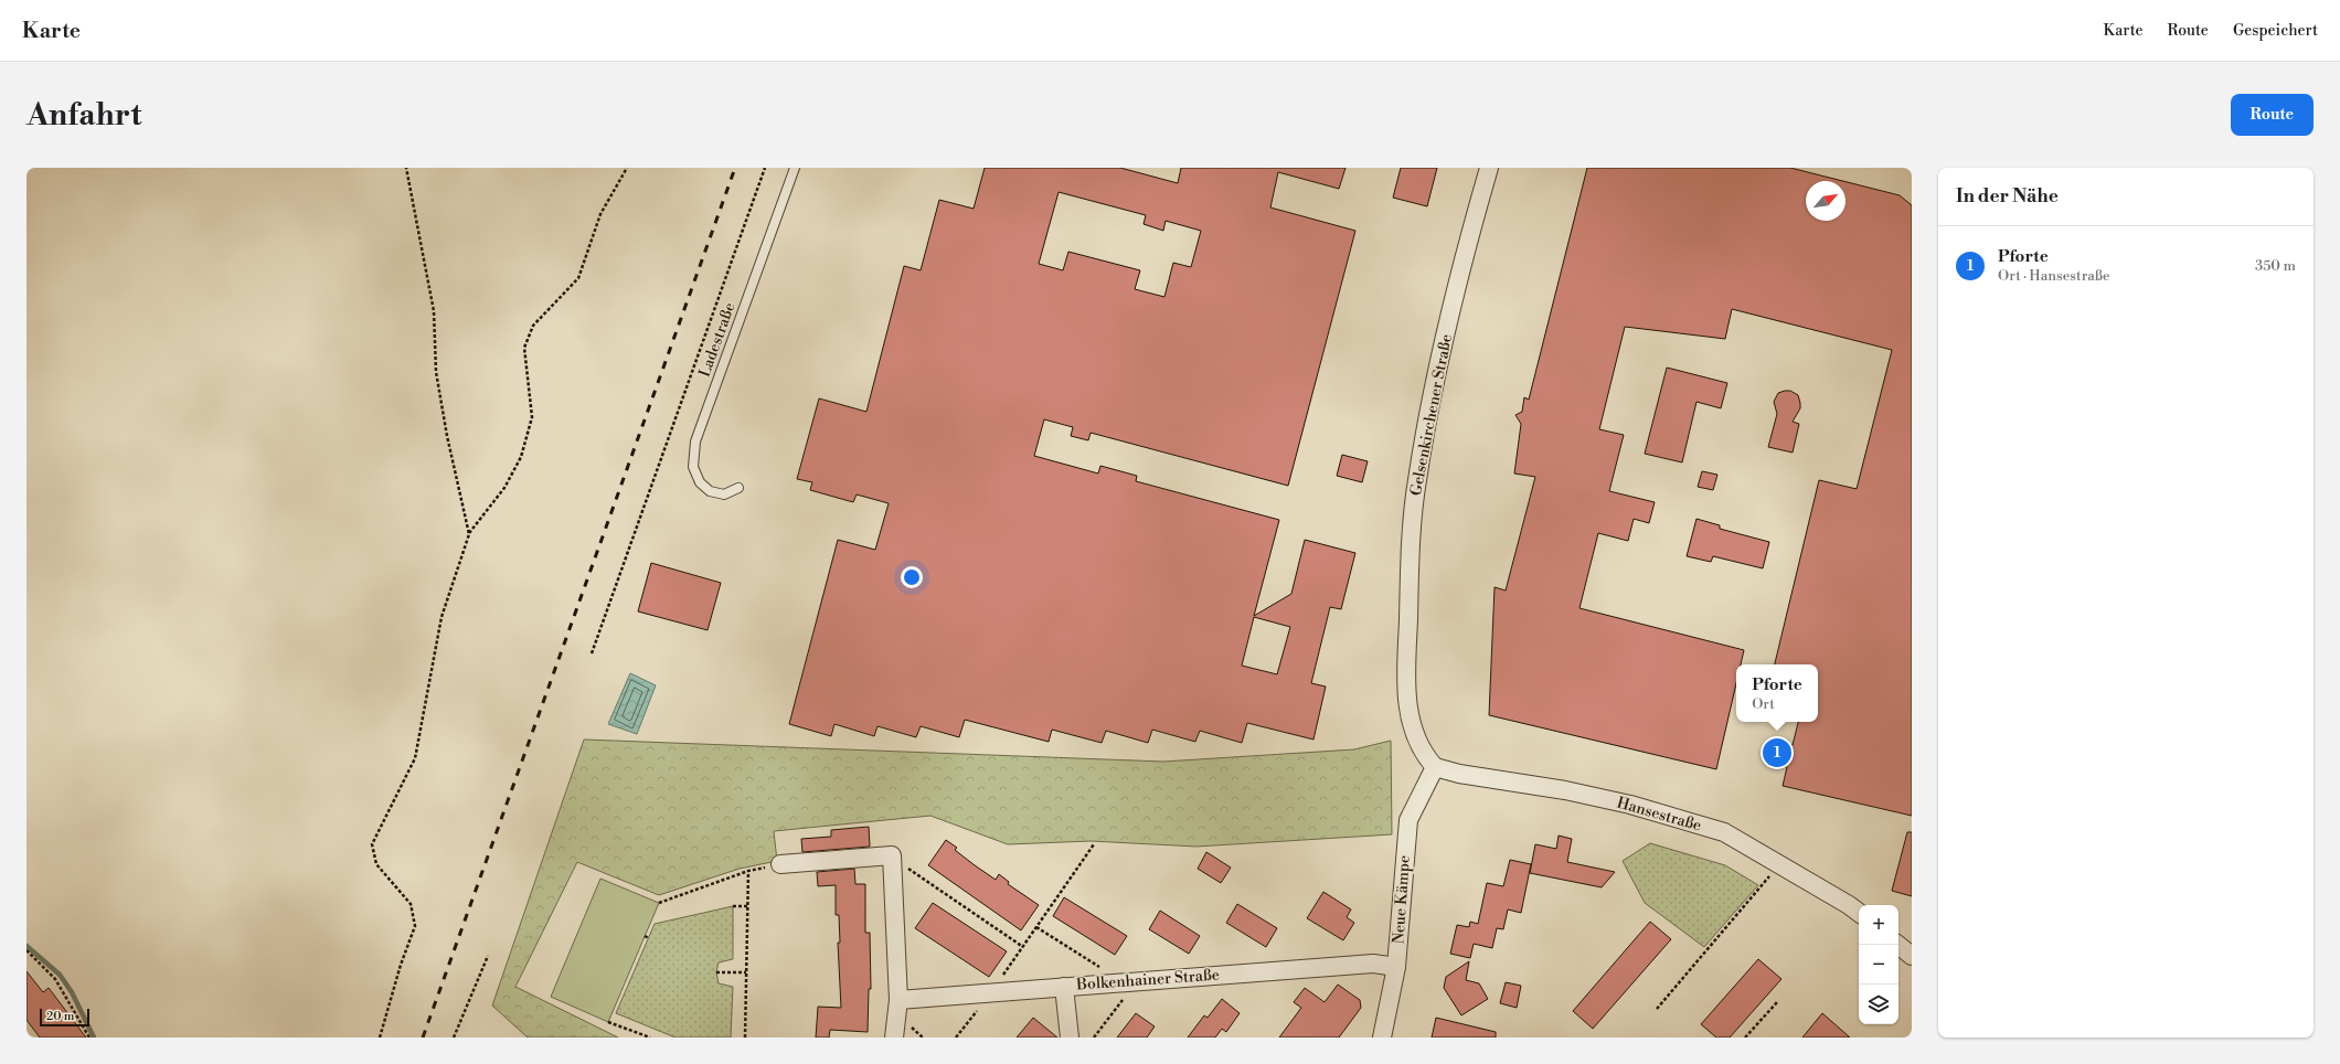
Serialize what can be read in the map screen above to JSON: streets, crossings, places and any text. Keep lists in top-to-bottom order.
{
  "streets": {
    "street": [
      "Gelsenkirchener Straße",
      "Hansestraße",
      "Neue Kämpe",
      "Bolkenhainer Straße"
    ],
    "lane": ["Ladestraße"]
  },
  "crossings": [
    ["Gelsenkirchener Straße", "Hansestraße"],
    ["Gelsenkirchener Straße", "Neue Kämpe"],
    ["Hansestraße", "Neue Kämpe"],
    ["Neue Kämpe", "Bolkenhainer Straße"]
  ],
  "scale_bar": "20 m",
  "north": "top right",
  "page": {
    "header": "Karte",
    "nav": ["Karte", "Route", "Gespeichert"],
    "buttons": "Route",
    "title": "Anfahrt",
    "heading": "In der Nähe",
    "list": [
      {
        "mark": "1",
        "name": "Pforte",
        "note": "Ort · Hansestraße",
        "value": "350 m"
      }
    ],
    "popup": ["Pforte", "Ort"],
    "pins": "1",
    "map_buttons": ["+", "−"],
    "scale": "20 m"
  }
}
